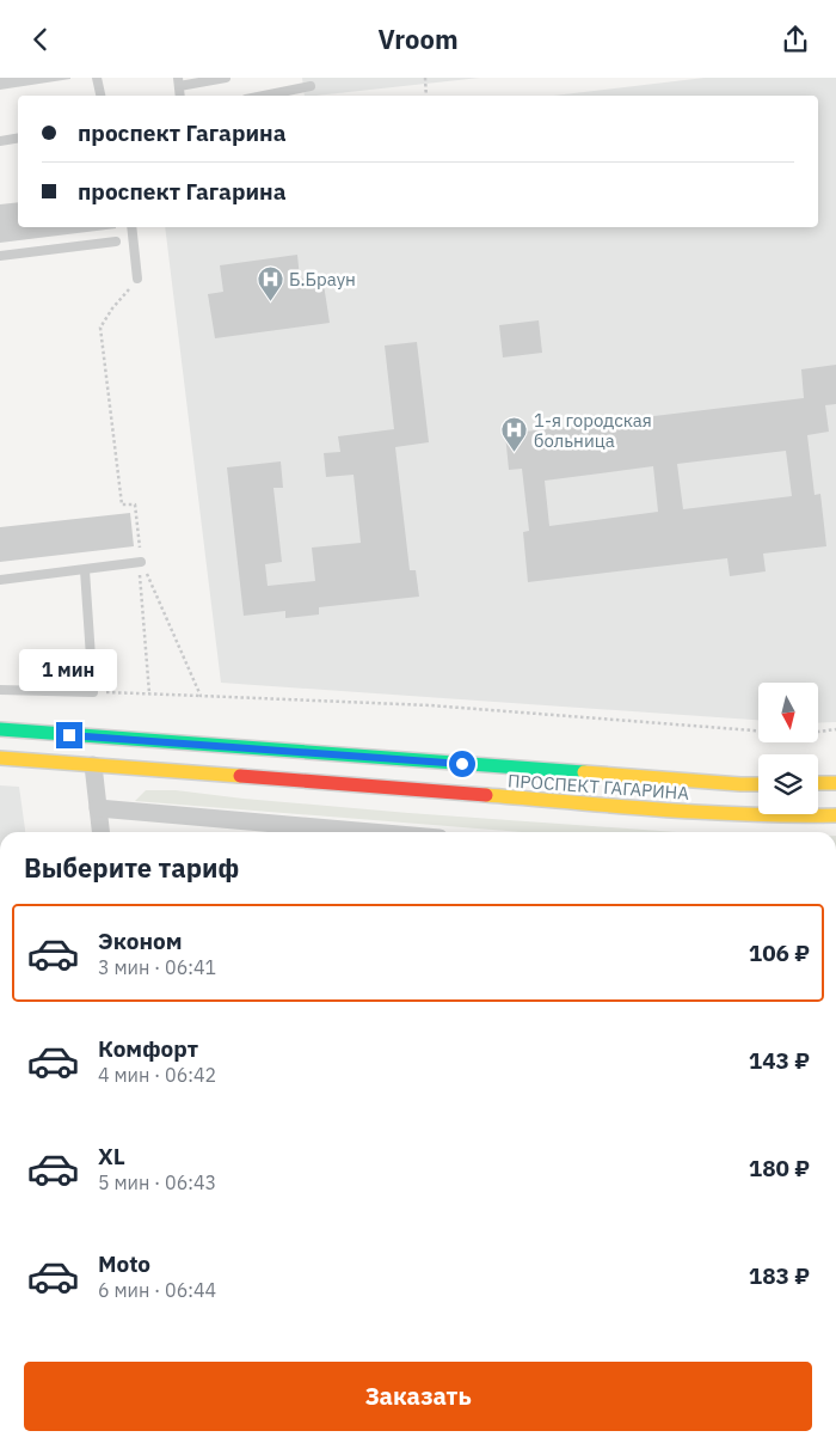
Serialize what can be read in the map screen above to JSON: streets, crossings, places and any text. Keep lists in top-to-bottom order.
{
  "streets": {
    "main road": ["ПРОСПЕКТ ГАГАРИНА"]
  },
  "places": {
    "hospital": ["Б.Браун", "1-я городская больница"]
  },
  "north": "bottom",
  "page": {
    "header": "Vroom",
    "banner": ["проспект Гагарина", "проспект Гагарина"],
    "bubble": "1 мин",
    "heading": "Выберите тариф",
    "list": [
      {
        "name": "Эконом",
        "note": "3 мин · 06:41",
        "value": "106 ₽"
      },
      {
        "name": "Комфорт",
        "note": "4 мин · 06:42",
        "value": "143 ₽"
      },
      {
        "name": "XL",
        "note": "5 мин · 06:43",
        "value": "180 ₽"
      },
      {
        "name": "Moto",
        "note": "6 мин · 06:44",
        "value": "183 ₽"
      }
    ],
    "buttons": "Заказать"
  }
}
